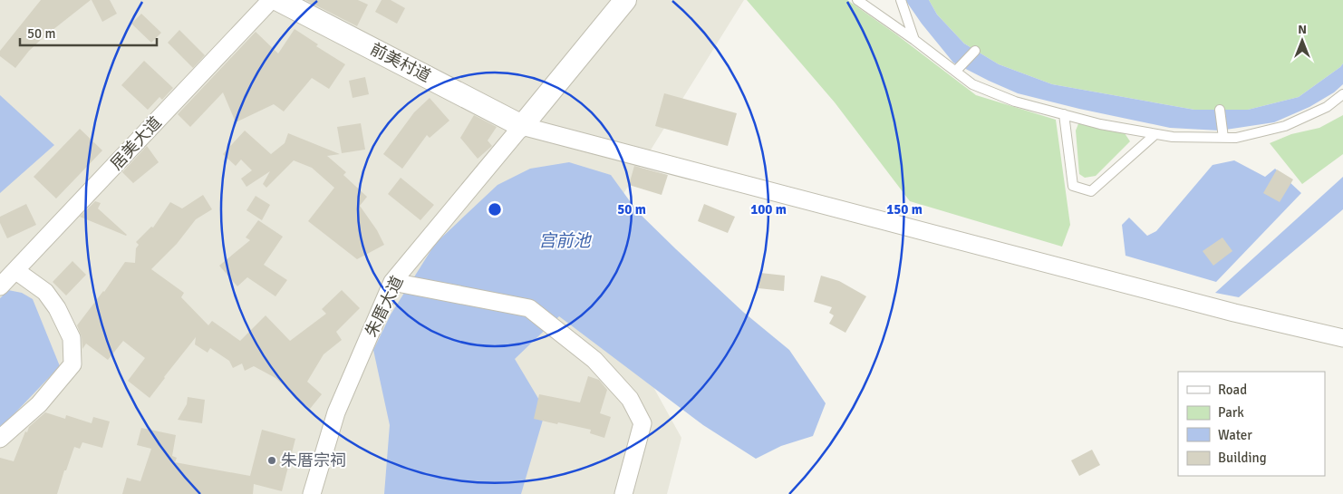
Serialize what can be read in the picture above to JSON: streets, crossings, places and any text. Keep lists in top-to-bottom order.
{
  "streets": {
    "street": ["前美村道", "居美大道", "朱厝大道"]
  },
  "crossings": [
    ["前美村道", "朱厝大道"]
  ],
  "water": ["宫前池"],
  "places": ["朱厝宗祠"],
  "legend": [
    "Road",
    "Park",
    "Water",
    "Building"
  ],
  "scale_bar": "50 m",
  "north": "top",
  "rings": ["50 m", "100 m", "150 m"]
}
